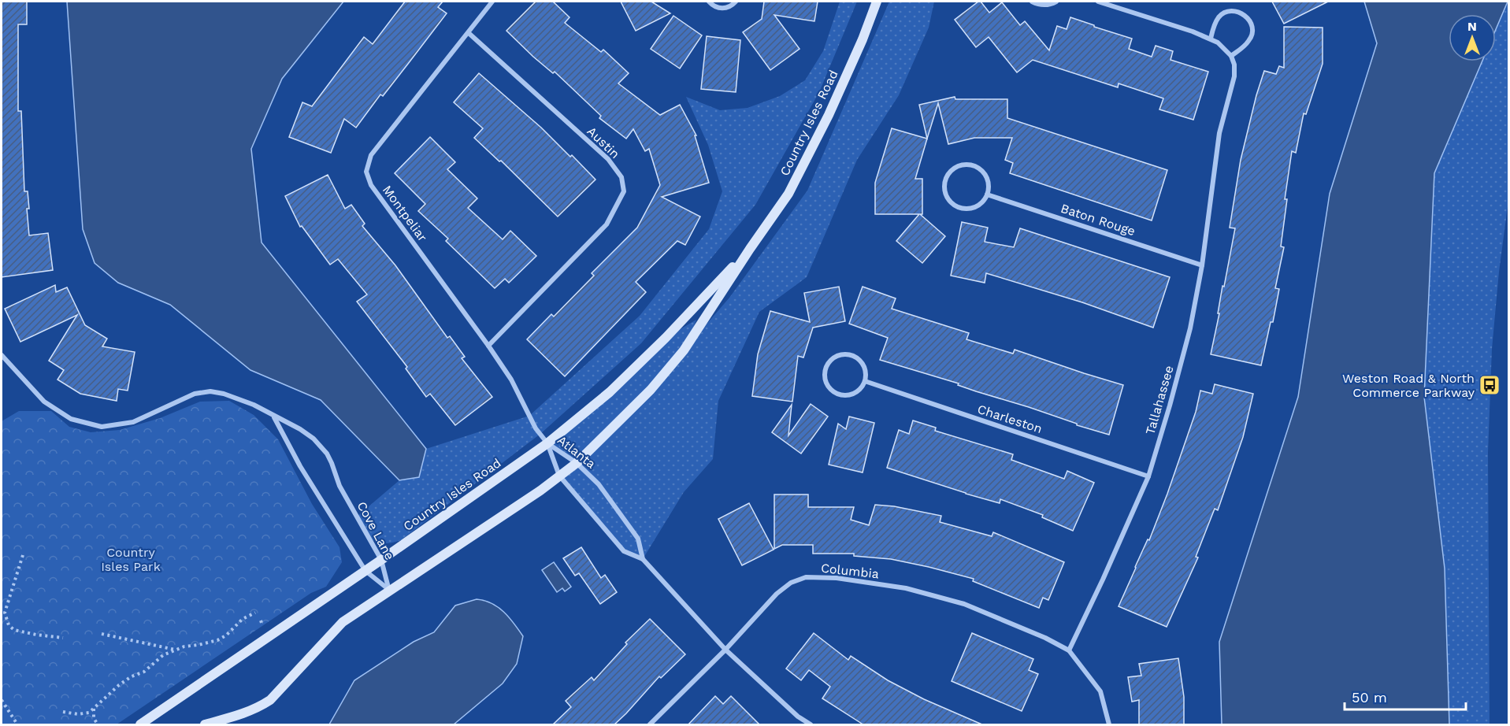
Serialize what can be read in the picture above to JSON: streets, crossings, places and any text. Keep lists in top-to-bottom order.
{
  "streets": {
    "street": [
      "Country Isles Road",
      "Austin",
      "Montpeliar",
      "Baton Rouge",
      "Tallahassee",
      "Charleston",
      "Atlanta",
      "Cove Lane",
      "Columbia"
    ]
  },
  "crossings": [
    ["Country Isles Road", "Montpeliar"],
    ["Country Isles Road", "Atlanta"],
    ["Country Isles Road", "Cove Lane"],
    ["Austin", "Montpeliar"],
    ["Montpeliar", "Atlanta"],
    ["Baton Rouge", "Tallahassee"],
    ["Tallahassee", "Charleston"],
    ["Tallahassee", "Columbia"],
    ["Atlanta", "Columbia"]
  ],
  "parks": ["Country Isles Park"],
  "places": {
    "bus stop": ["Weston Road & North Commerce Parkway"]
  },
  "scale_bar": "50 m",
  "north": "top"
}
